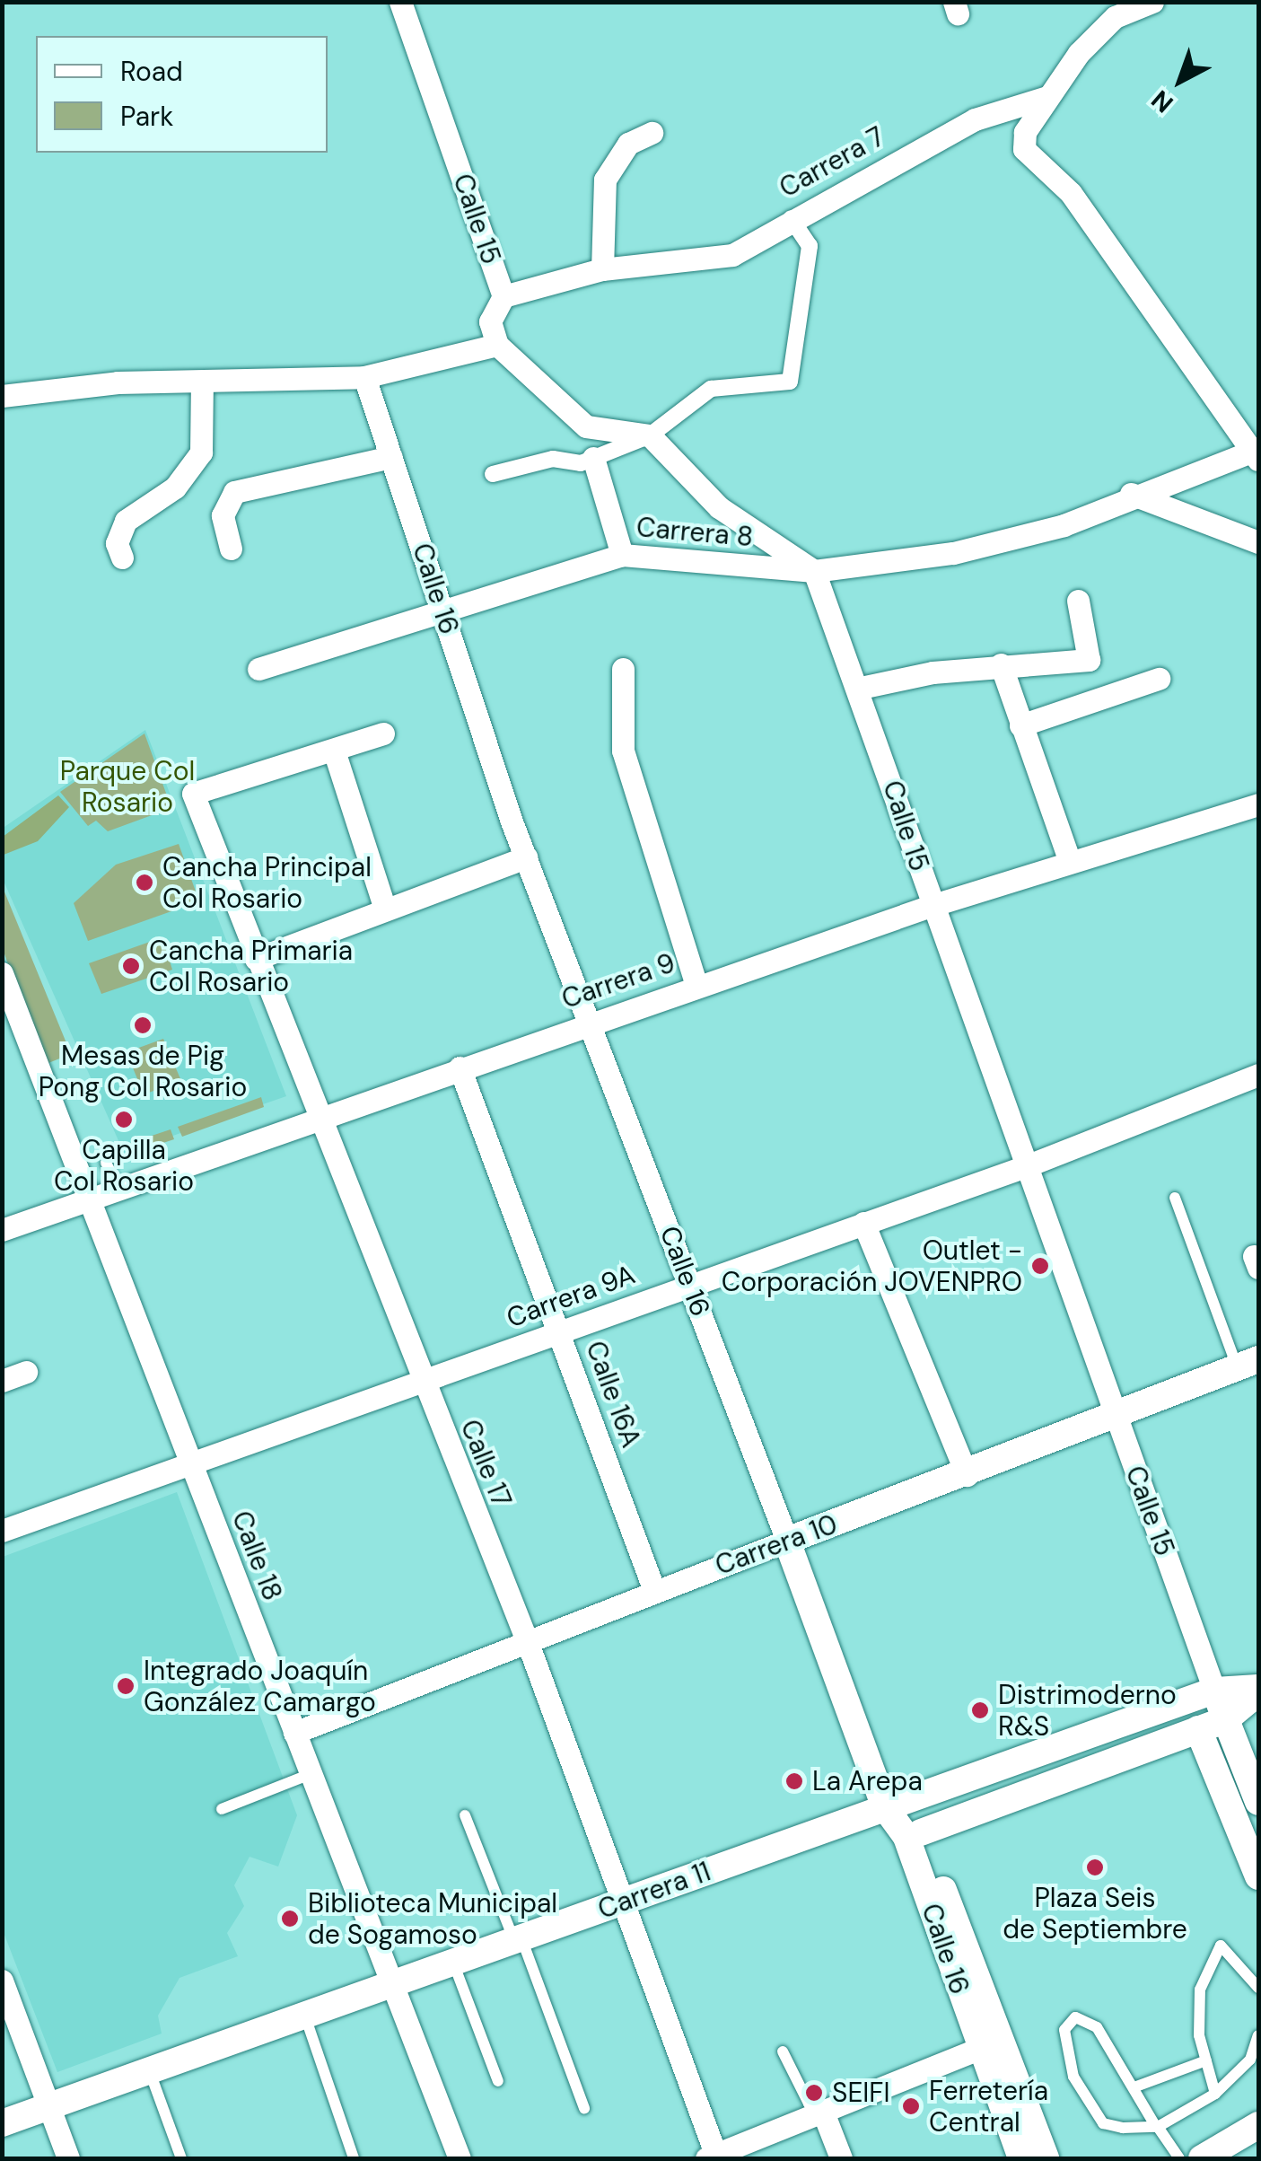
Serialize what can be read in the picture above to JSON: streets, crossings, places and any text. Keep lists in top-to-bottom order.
{
  "streets": {
    "street": [
      "Carrera 7",
      "Calle 15",
      "Carrera 8",
      "Calle 16",
      "Carrera 9",
      "Carrera 9A",
      "Calle 16A",
      "Calle 17",
      "Carrera 10",
      "Calle 18",
      "Carrera 11"
    ]
  },
  "crossings": [
    ["Carrera 7", "Calle 15"],
    ["Calle 15", "Carrera 8"],
    ["Calle 15", "Carrera 9"],
    ["Calle 15", "Carrera 9A"],
    ["Calle 15", "Carrera 10"],
    ["Calle 15", "Carrera 11"],
    ["Carrera 8", "Calle 16"],
    ["Calle 16", "Carrera 9"],
    ["Calle 16", "Carrera 9A"],
    ["Calle 16", "Carrera 10"],
    ["Calle 16", "Carrera 11"],
    ["Carrera 9", "Calle 16A"],
    ["Carrera 9", "Calle 17"],
    ["Carrera 9", "Calle 18"],
    ["Carrera 9A", "Calle 16A"],
    ["Carrera 9A", "Calle 17"],
    ["Carrera 9A", "Calle 18"],
    ["Calle 16A", "Carrera 10"],
    ["Calle 17", "Carrera 10"],
    ["Calle 17", "Carrera 11"],
    ["Carrera 10", "Calle 18"],
    ["Calle 18", "Carrera 11"]
  ],
  "parks": ["Parque Col Rosario"],
  "places": [
    "Cancha Principal Col Rosario",
    "Cancha Primaria Col Rosario",
    "Mesas de Pig Pong Col Rosario",
    "Capilla Col Rosario",
    "Outlet - Corporación JOVENPRO",
    "Integrado Joaquín González Camargo",
    "Distrimoderno R&S",
    "La Arepa",
    "Plaza Seis de Septiembre",
    "Biblioteca Municipal de Sogamoso",
    "SEIFI",
    "Ferretería Central"
  ],
  "legend": ["Road", "Park"],
  "north": "bottom left"
}
